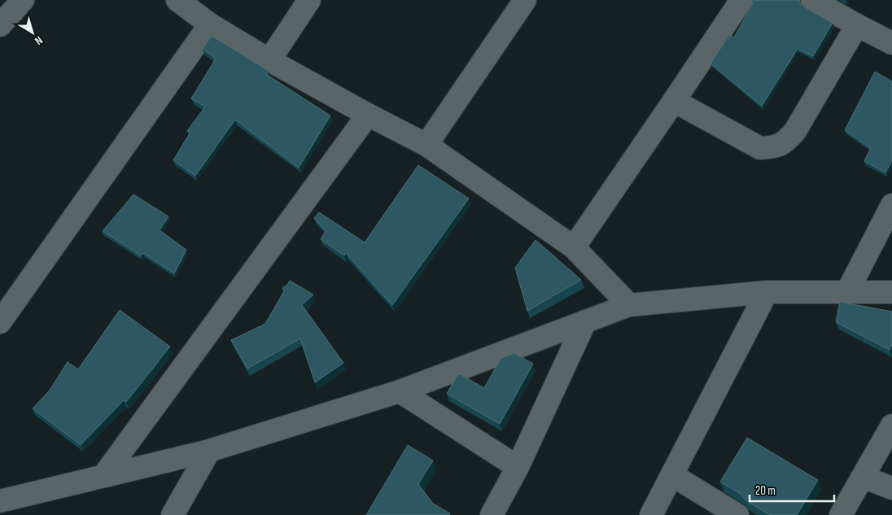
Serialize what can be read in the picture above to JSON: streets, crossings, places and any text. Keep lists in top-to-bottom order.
{
  "scale_bar": "20 m",
  "north": "bottom right"
}
